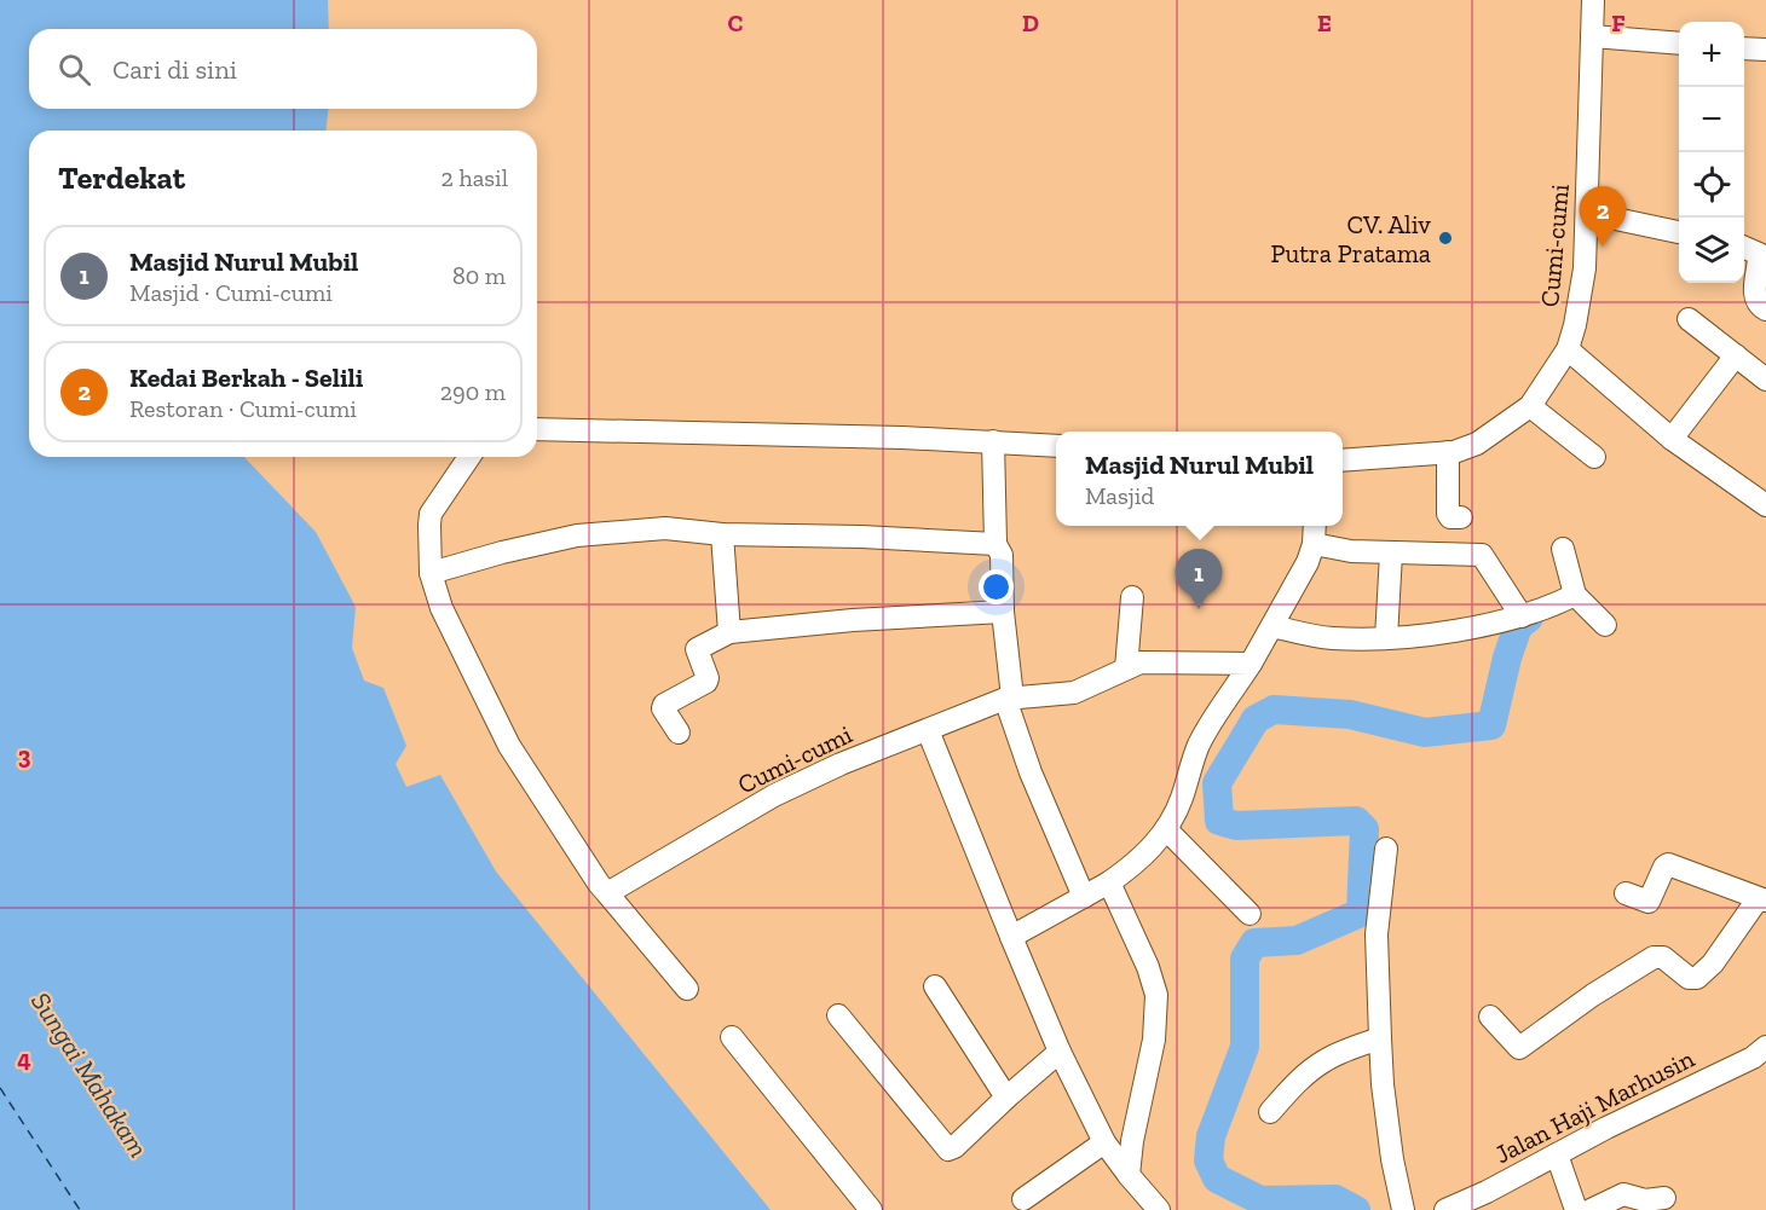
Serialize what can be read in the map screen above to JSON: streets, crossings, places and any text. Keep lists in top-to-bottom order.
{
  "streets": {
    "street": ["Cumi-cumi", "Jalan Haji Marhusin"]
  },
  "water": ["Sungai Mahakam"],
  "places": ["CV. Aliv Putra Pratama"],
  "page": {
    "map_buttons": ["+", "−"],
    "search": "Cari di sini",
    "heading": ["Terdekat", "2 hasil"],
    "pins": ["2", "1"],
    "list": [
      {
        "mark": "1",
        "name": "Masjid Nurul Mubil",
        "note": "Masjid · Cumi-cumi",
        "value": "80 m"
      },
      {
        "mark": "2",
        "name": "Kedai Berkah - Selili",
        "note": "Restoran · Cumi-cumi",
        "value": "290 m"
      }
    ],
    "popup": ["Masjid Nurul Mubil", "Masjid"]
  },
  "grid": {
    "columns": [
      "C",
      "D",
      "E",
      "F"
    ],
    "rows": ["3", "4"]
  }
}
